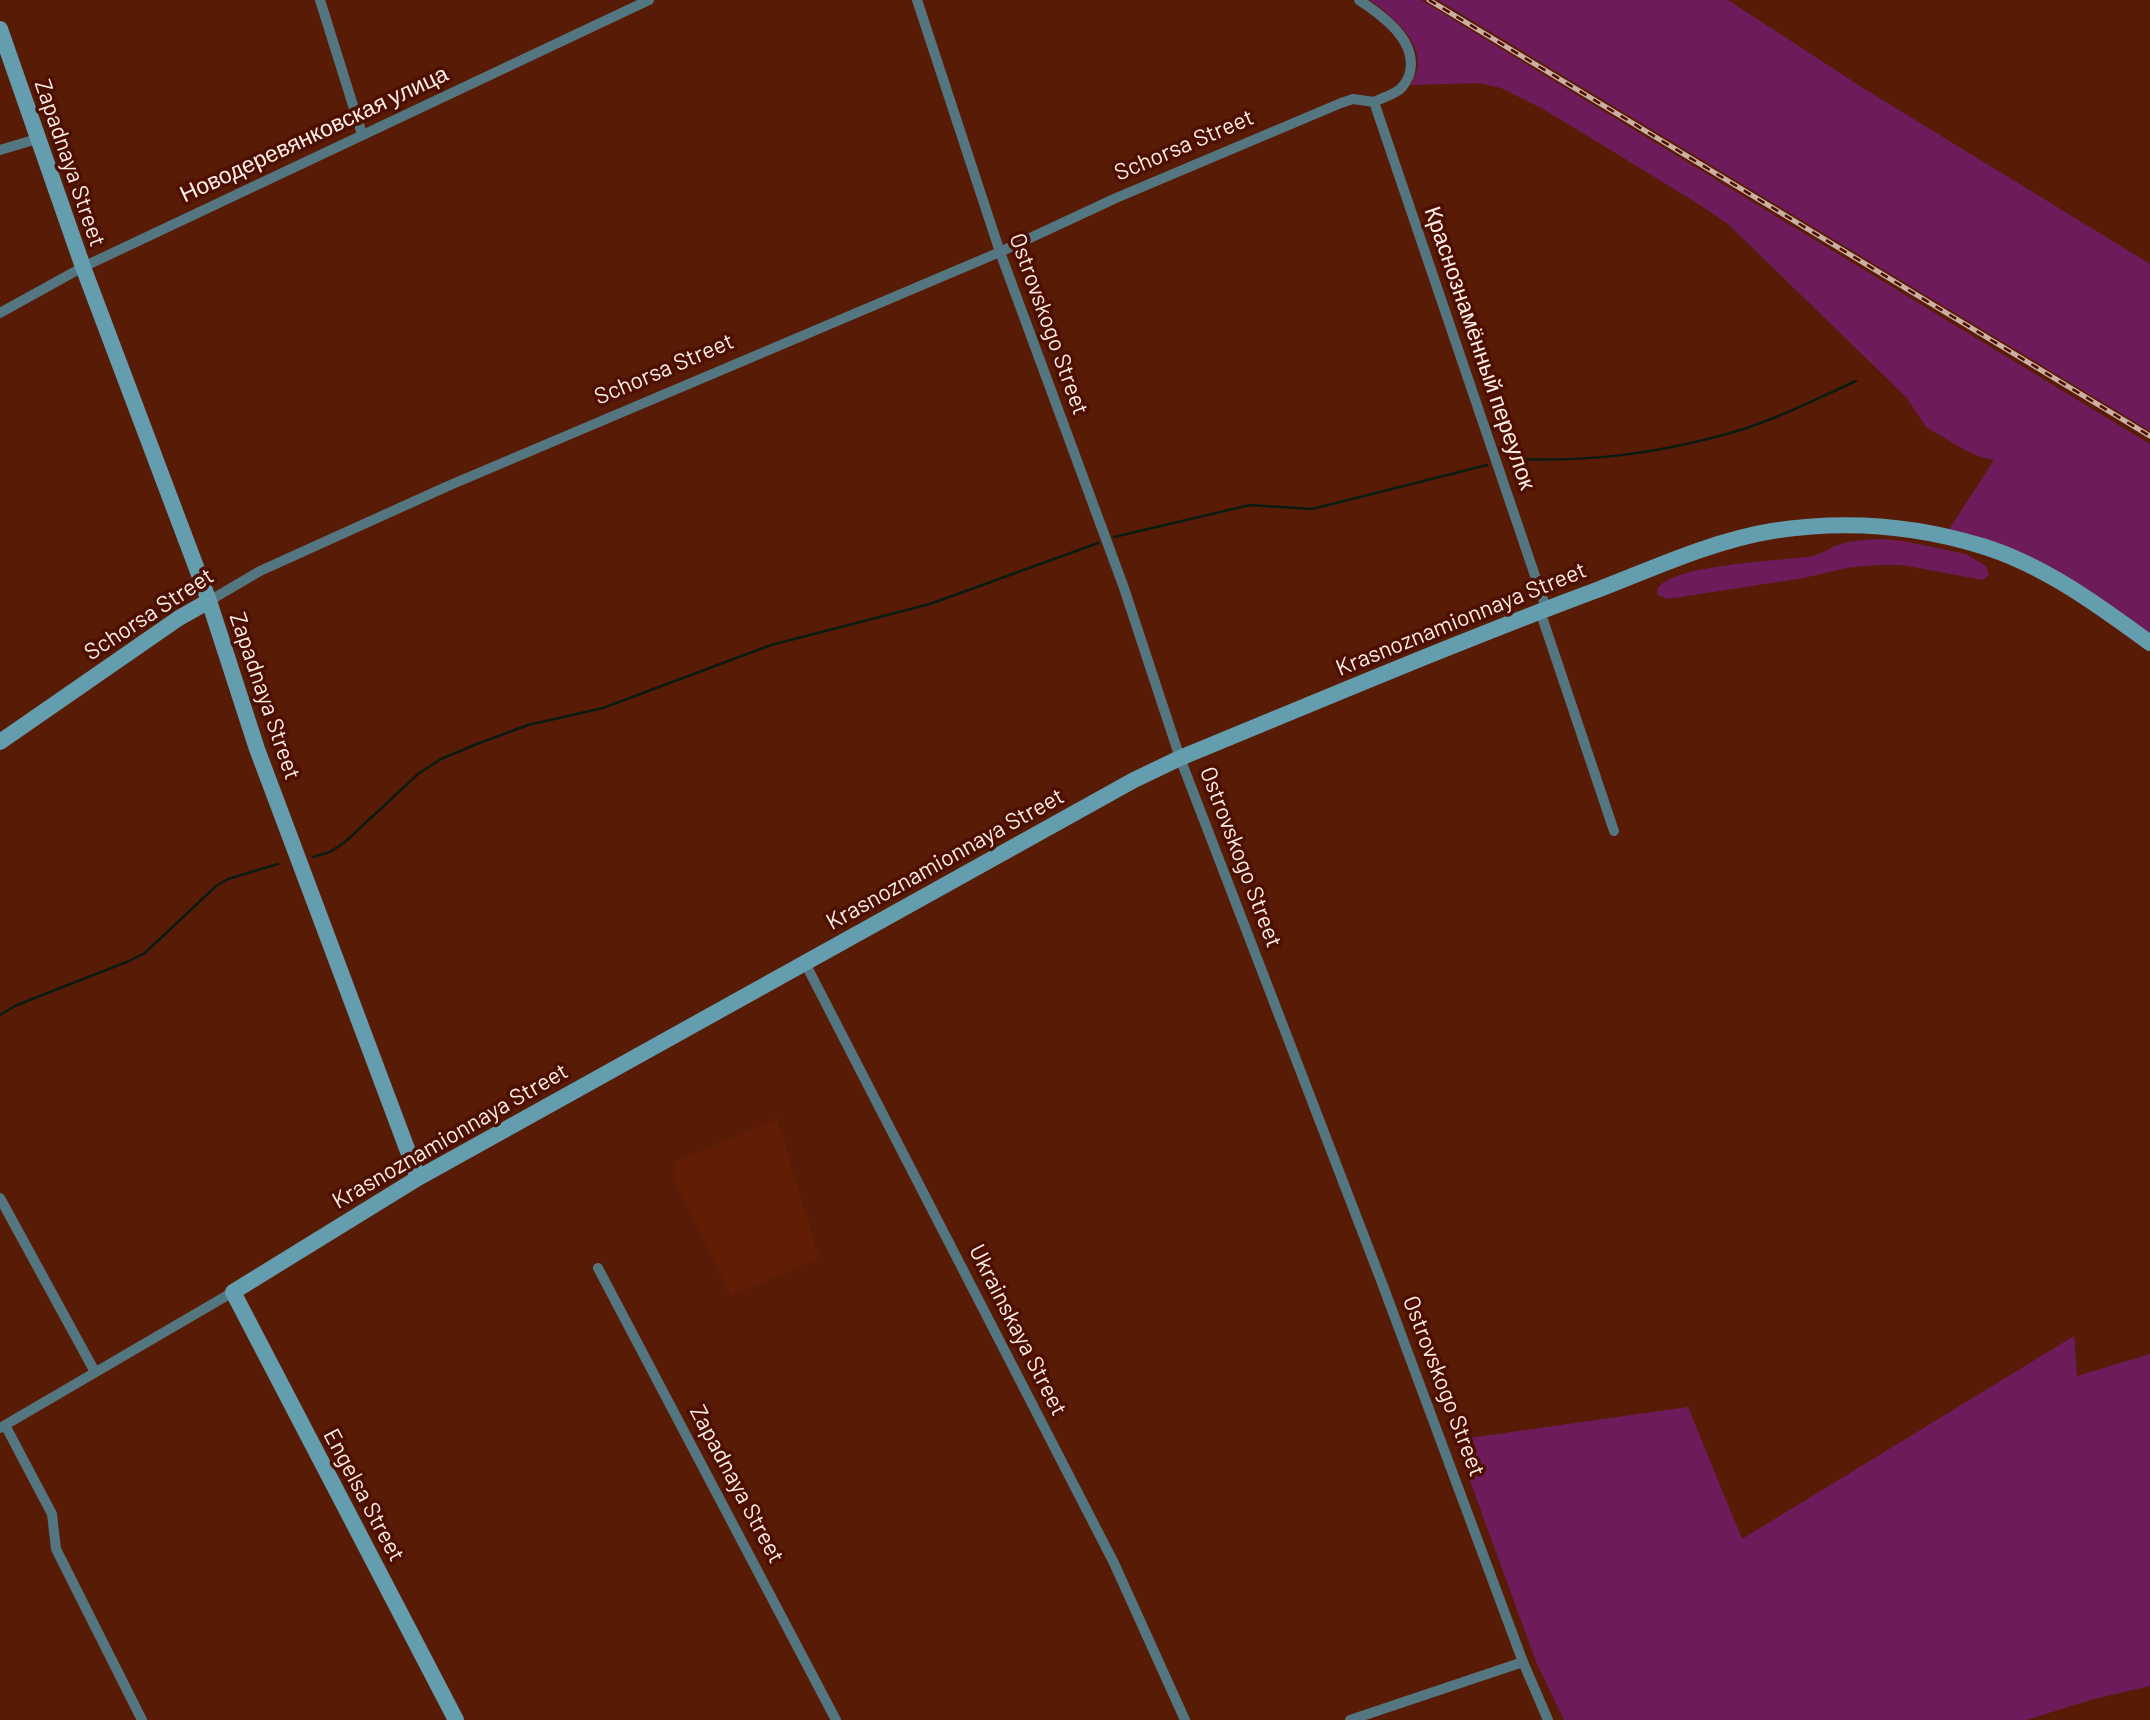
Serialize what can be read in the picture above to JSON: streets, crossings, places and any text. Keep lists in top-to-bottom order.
{
  "streets": {
    "main road": [
      "Schorsa Street",
      "Zapadnaya Street",
      "Krasnoznamionnaya Street",
      "Engelsa Street"
    ],
    "street": [
      "Новодеревянковская улица",
      "Ostrovskogo Street",
      "Краснознамённый переулок",
      "Ukrainskaya Street"
    ]
  },
  "crossings": [
    ["Новодеревянковская улица", "Zapadnaya Street"],
    ["Schorsa Street", "Zapadnaya Street"],
    ["Schorsa Street", "Ostrovskogo Street"],
    ["Schorsa Street", "Краснознамённый переулок"],
    ["Zapadnaya Street", "Krasnoznamionnaya Street"],
    ["Ostrovskogo Street", "Krasnoznamionnaya Street"],
    ["Краснознамённый переулок", "Krasnoznamionnaya Street"],
    ["Krasnoznamionnaya Street", "Ukrainskaya Street"],
    ["Krasnoznamionnaya Street", "Engelsa Street"]
  ]
}
